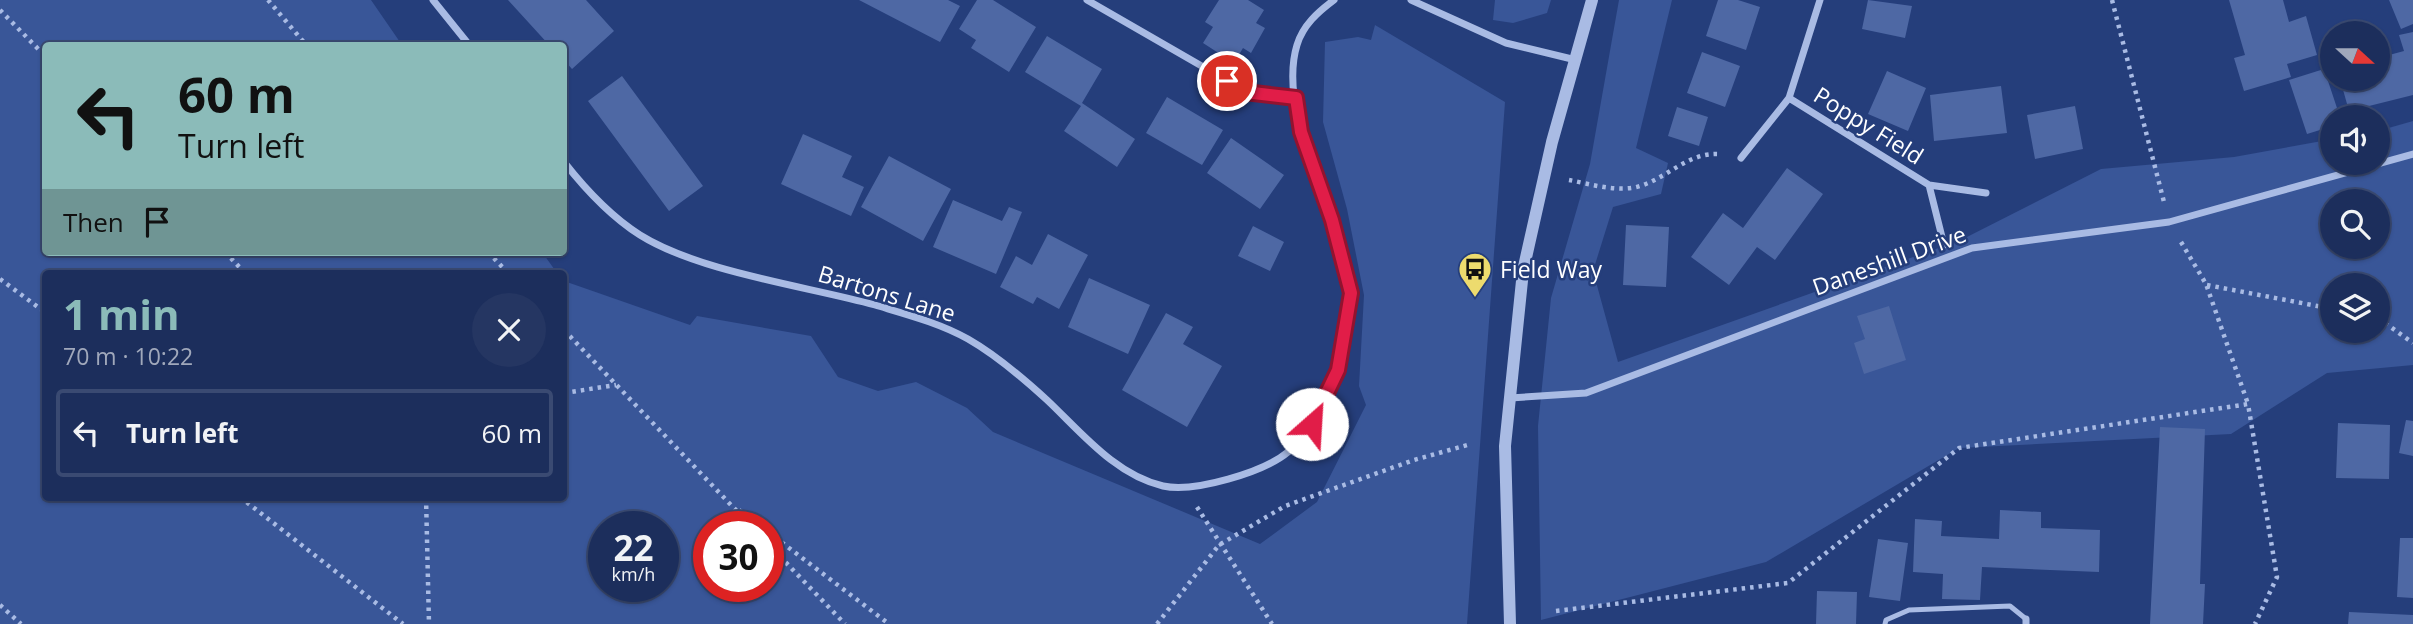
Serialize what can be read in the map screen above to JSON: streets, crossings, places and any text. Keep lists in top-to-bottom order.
{
  "streets": {
    "street": ["Poppy Field", "Daneshill Drive", "Bartons Lane"]
  },
  "places": {
    "bus stop": ["Field Way"]
  },
  "north": "right",
  "page": {
    "turn": ["60 m", "Turn left"],
    "then": "Then",
    "heading": ["1 min", "70 m · 10:22"],
    "list": [
      {
        "name": "Turn left",
        "value": "60 m"
      }
    ],
    "speed": "22 km/h",
    "limit": "30"
  }
}
